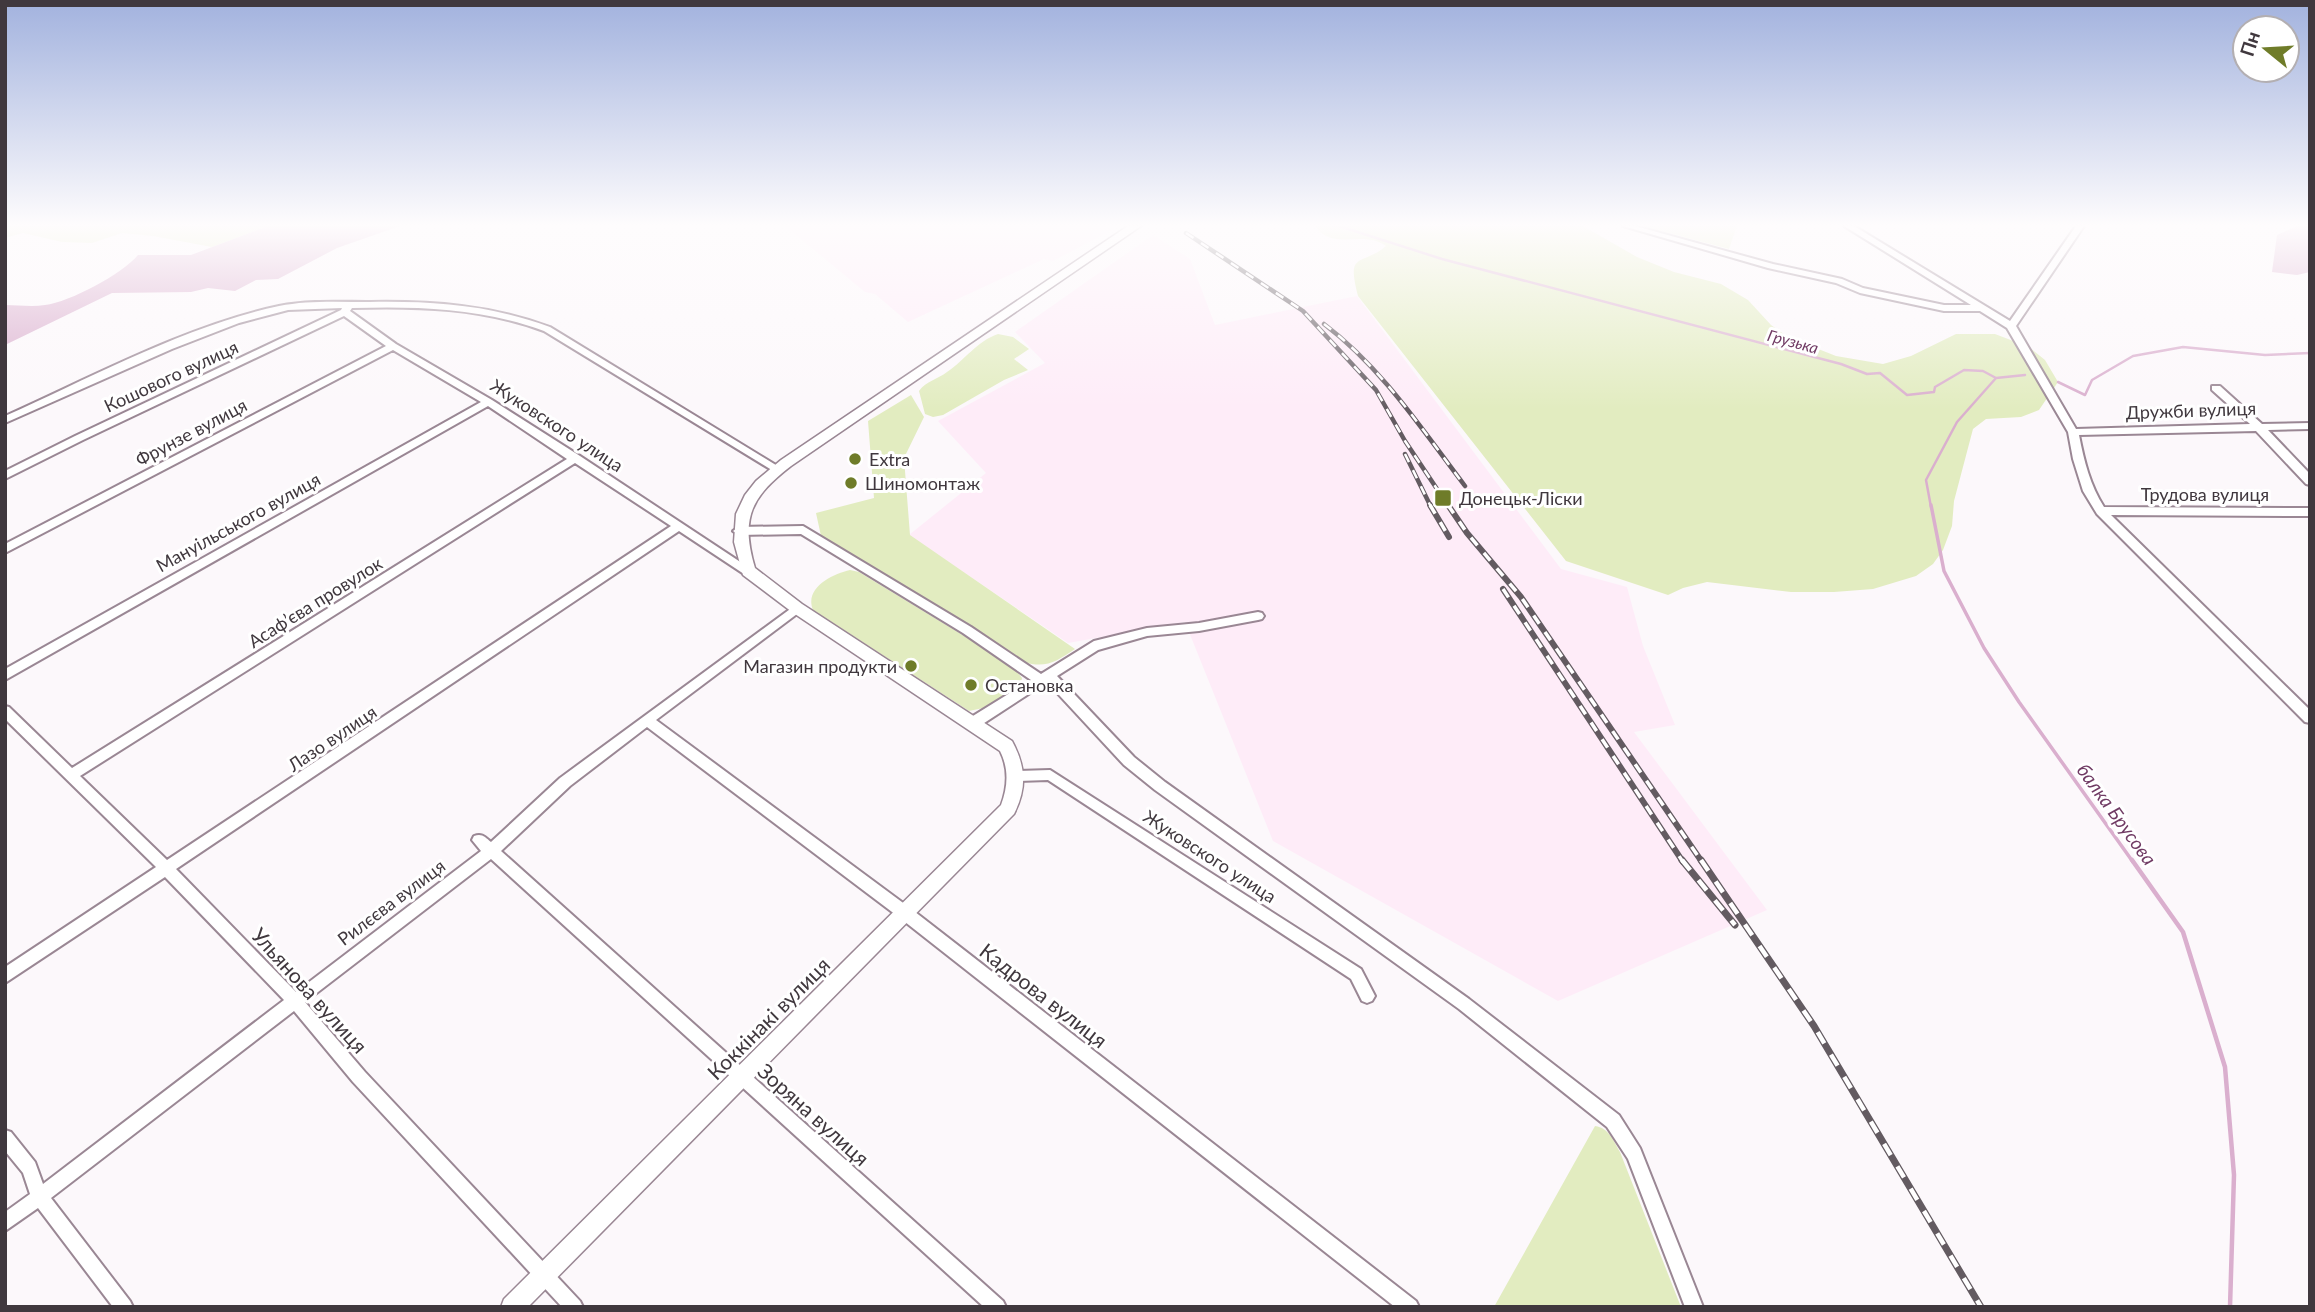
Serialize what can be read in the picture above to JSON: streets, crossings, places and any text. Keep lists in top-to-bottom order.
{
  "streets": {
    "street": [
      "Кошового вулиця",
      "Дружби вулиця",
      "Жуковского улица",
      "Фрунзе вулиця",
      "Трудова вулиця",
      "Мануільського вулиця",
      "Асаф’єва провулок",
      "Лазо вулиця",
      "Рилєєва вулиця",
      "Ульянова вулиця",
      "Кадрова вулиця",
      "Коккінакі вулиця",
      "Зоряна вулиця"
    ]
  },
  "crossings": [
    ["Кошового вулиця", "Жуковского улица"],
    ["Жуковского улица", "Фрунзе вулиця"],
    ["Жуковского улица", "Мануільського вулиця"],
    ["Жуковского улица", "Асаф’єва провулок"],
    ["Жуковского улица", "Лазо вулиця"],
    ["Жуковского улица", "Коккінакі вулиця"],
    ["Асаф’єва провулок", "Ульянова вулиця"],
    ["Лазо вулиця", "Ульянова вулиця"],
    ["Рилєєва вулиця", "Ульянова вулиця"],
    ["Рилєєва вулиця", "Кадрова вулиця"],
    ["Рилєєва вулиця", "Зоряна вулиця"],
    ["Ульянова вулиця", "Коккінакі вулиця"],
    ["Кадрова вулиця", "Коккінакі вулиця"],
    ["Коккінакі вулиця", "Зоряна вулиця"]
  ],
  "water": ["Грузька", "балка Брусова"],
  "places": {
    "other": [
      "Extra",
      "Шиномонтаж",
      "Магазин продукти",
      "Остановка"
    ],
    "transit": ["Донецьк-Ліски"]
  },
  "north": "left"
}
